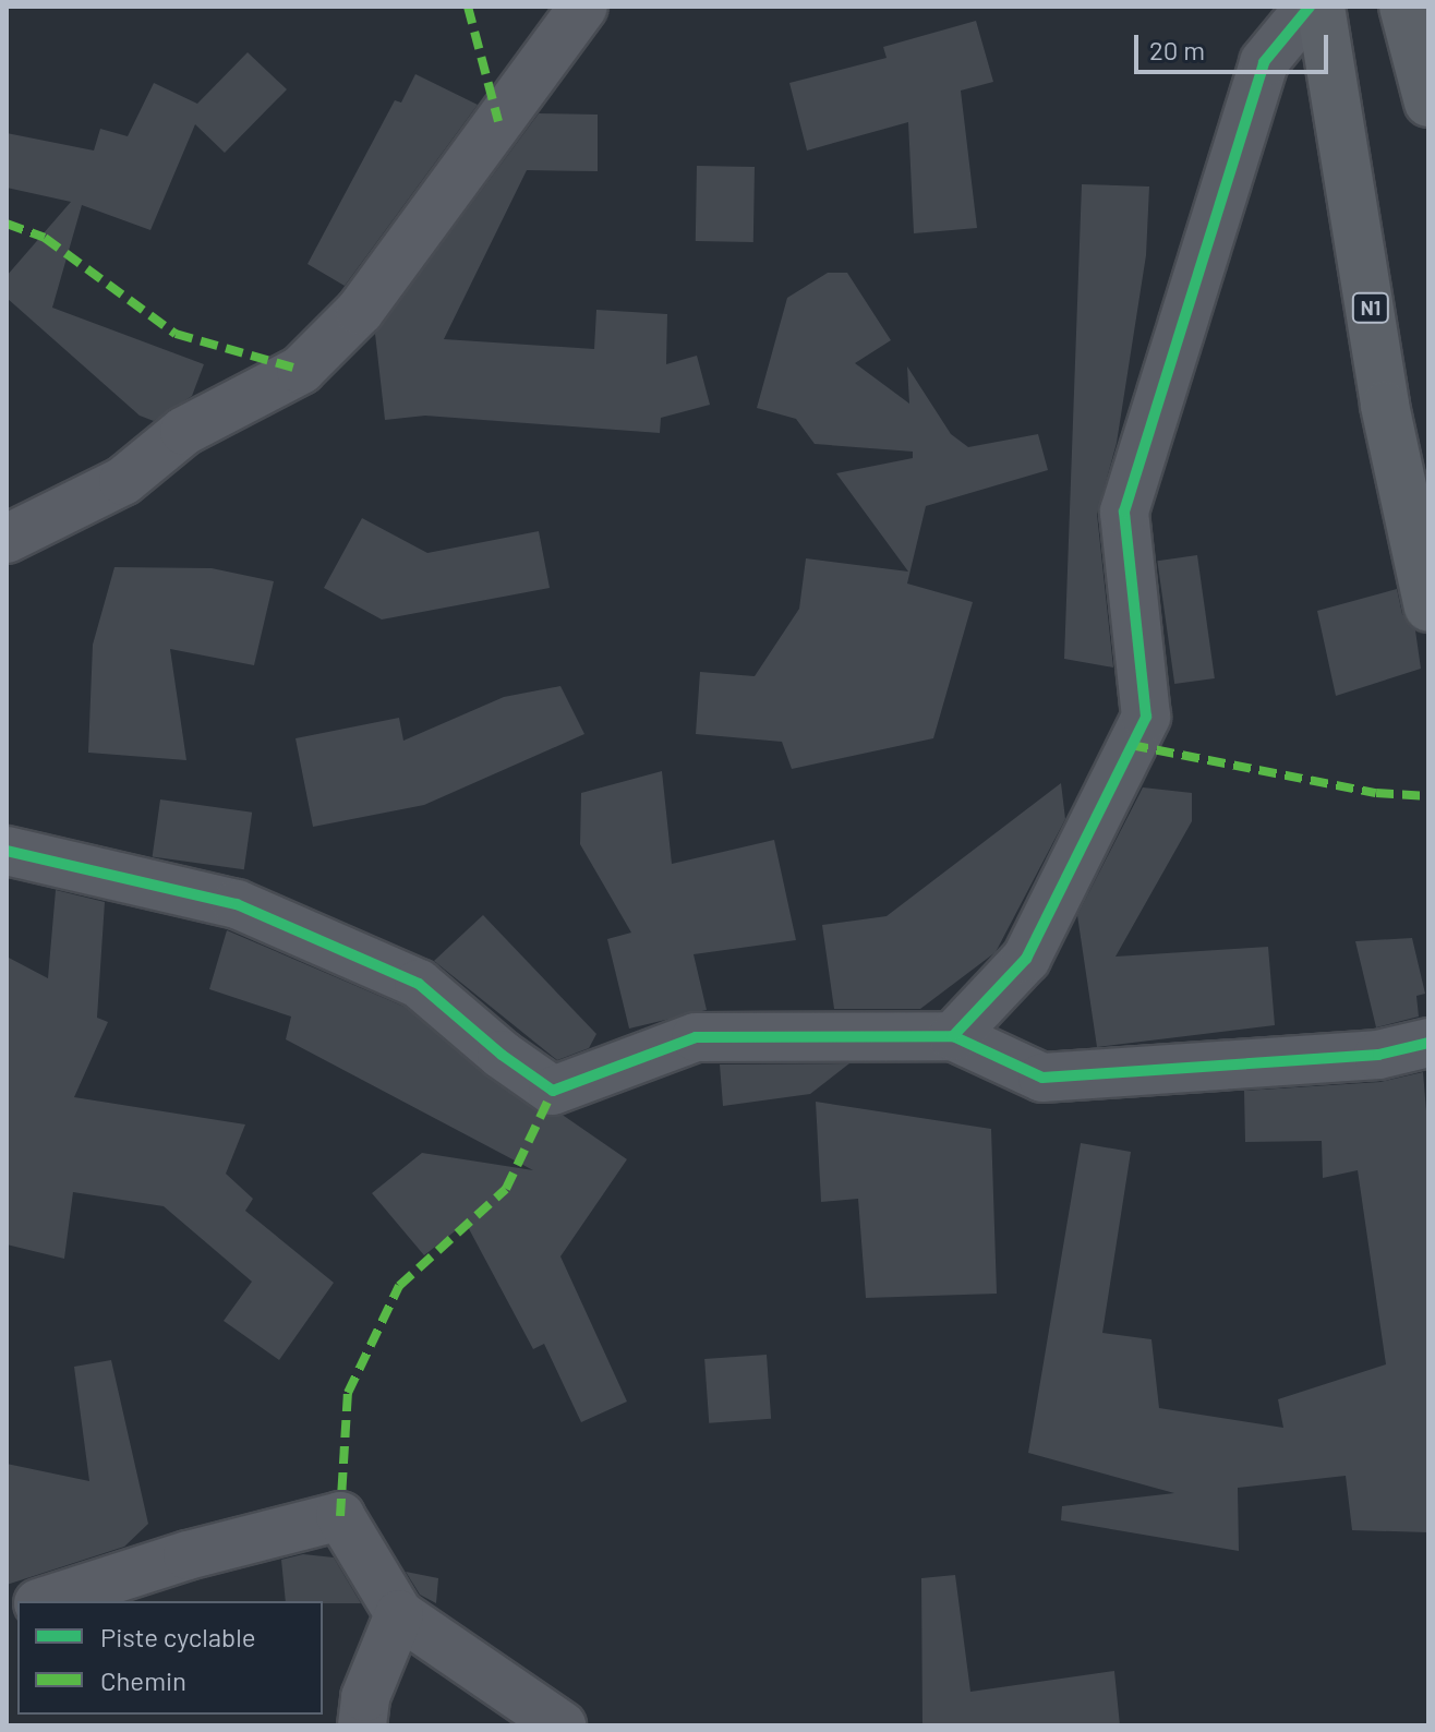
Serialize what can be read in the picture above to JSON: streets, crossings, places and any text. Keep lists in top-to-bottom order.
{
  "streets": {
    "main road": ["N1"]
  },
  "legend": ["Piste cyclable", "Chemin"],
  "scale_bar": "20 m"
}
